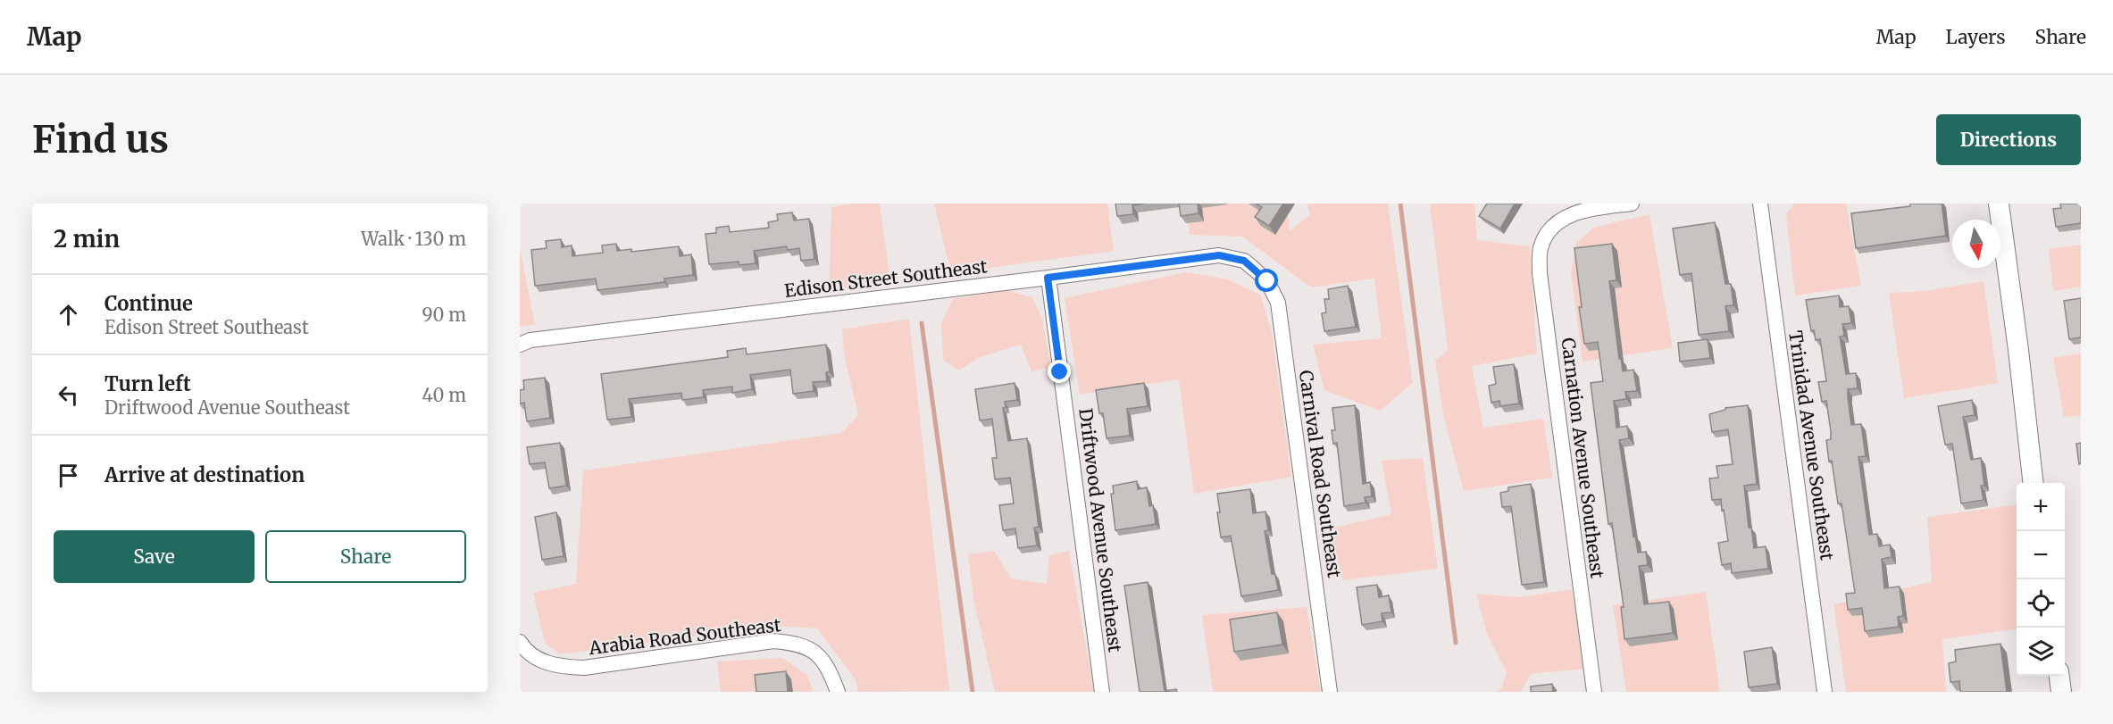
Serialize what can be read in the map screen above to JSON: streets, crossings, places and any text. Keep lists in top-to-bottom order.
{
  "streets": {
    "street": [
      "Edison Street Southeast",
      "Trinidad Avenue Southeast",
      "Carnation Avenue Southeast",
      "Carnival Road Southeast",
      "Driftwood Avenue Southeast",
      "Arabia Road Southeast"
    ]
  },
  "crossings": [
    ["Edison Street Southeast", "Carnival Road Southeast"],
    ["Edison Street Southeast", "Driftwood Avenue Southeast"]
  ],
  "north": "bottom",
  "page": {
    "header": "Map",
    "nav": ["Map", "Layers", "Share"],
    "buttons": [
      "Directions",
      ["Save", "Share"]
    ],
    "title": "Find us",
    "heading": ["2 min", "Walk · 130 m"],
    "list": [
      ["Continue", "Edison Street Southeast", "90 m"],
      ["Turn left", "Driftwood Avenue Southeast", "40 m"],
      "Arrive at destination"
    ],
    "map_buttons": ["+", "−"]
  }
}
